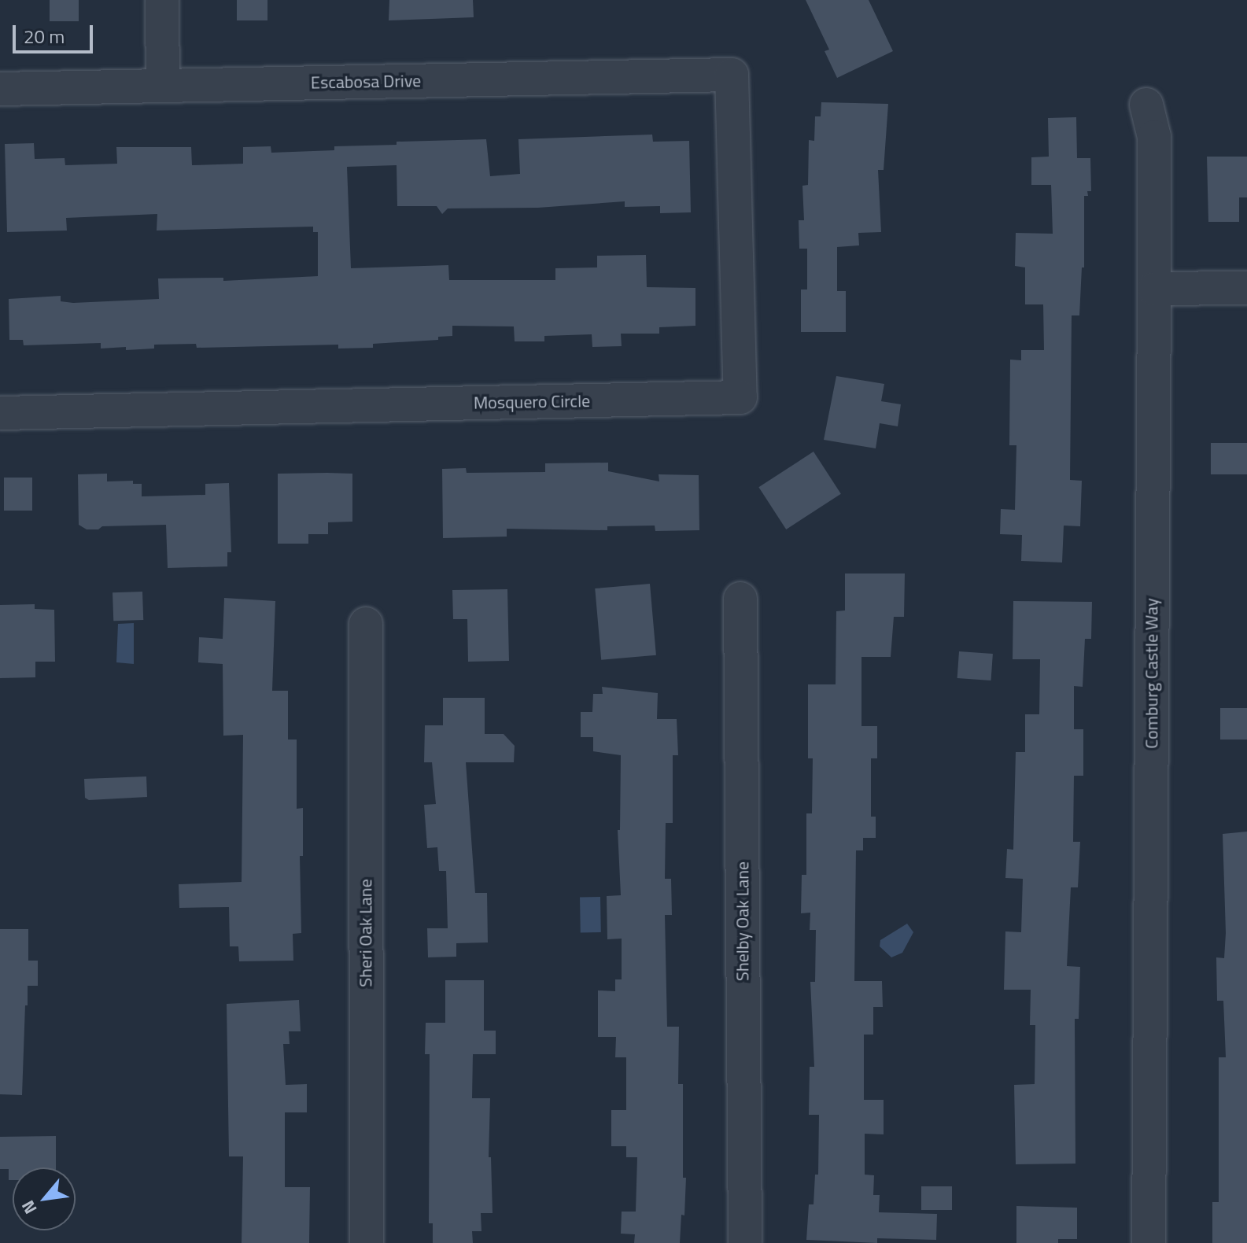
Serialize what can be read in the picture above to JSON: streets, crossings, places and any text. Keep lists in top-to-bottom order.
{
  "streets": {
    "street": [
      "Escabosa Drive",
      "Mosquero Circle",
      "Comburg Castle Way",
      "Shelby Oak Lane",
      "Sheri Oak Lane"
    ]
  },
  "crossings": [
    ["Escabosa Drive", "Mosquero Circle"]
  ],
  "scale_bar": "20 m",
  "north": "bottom left"
}
